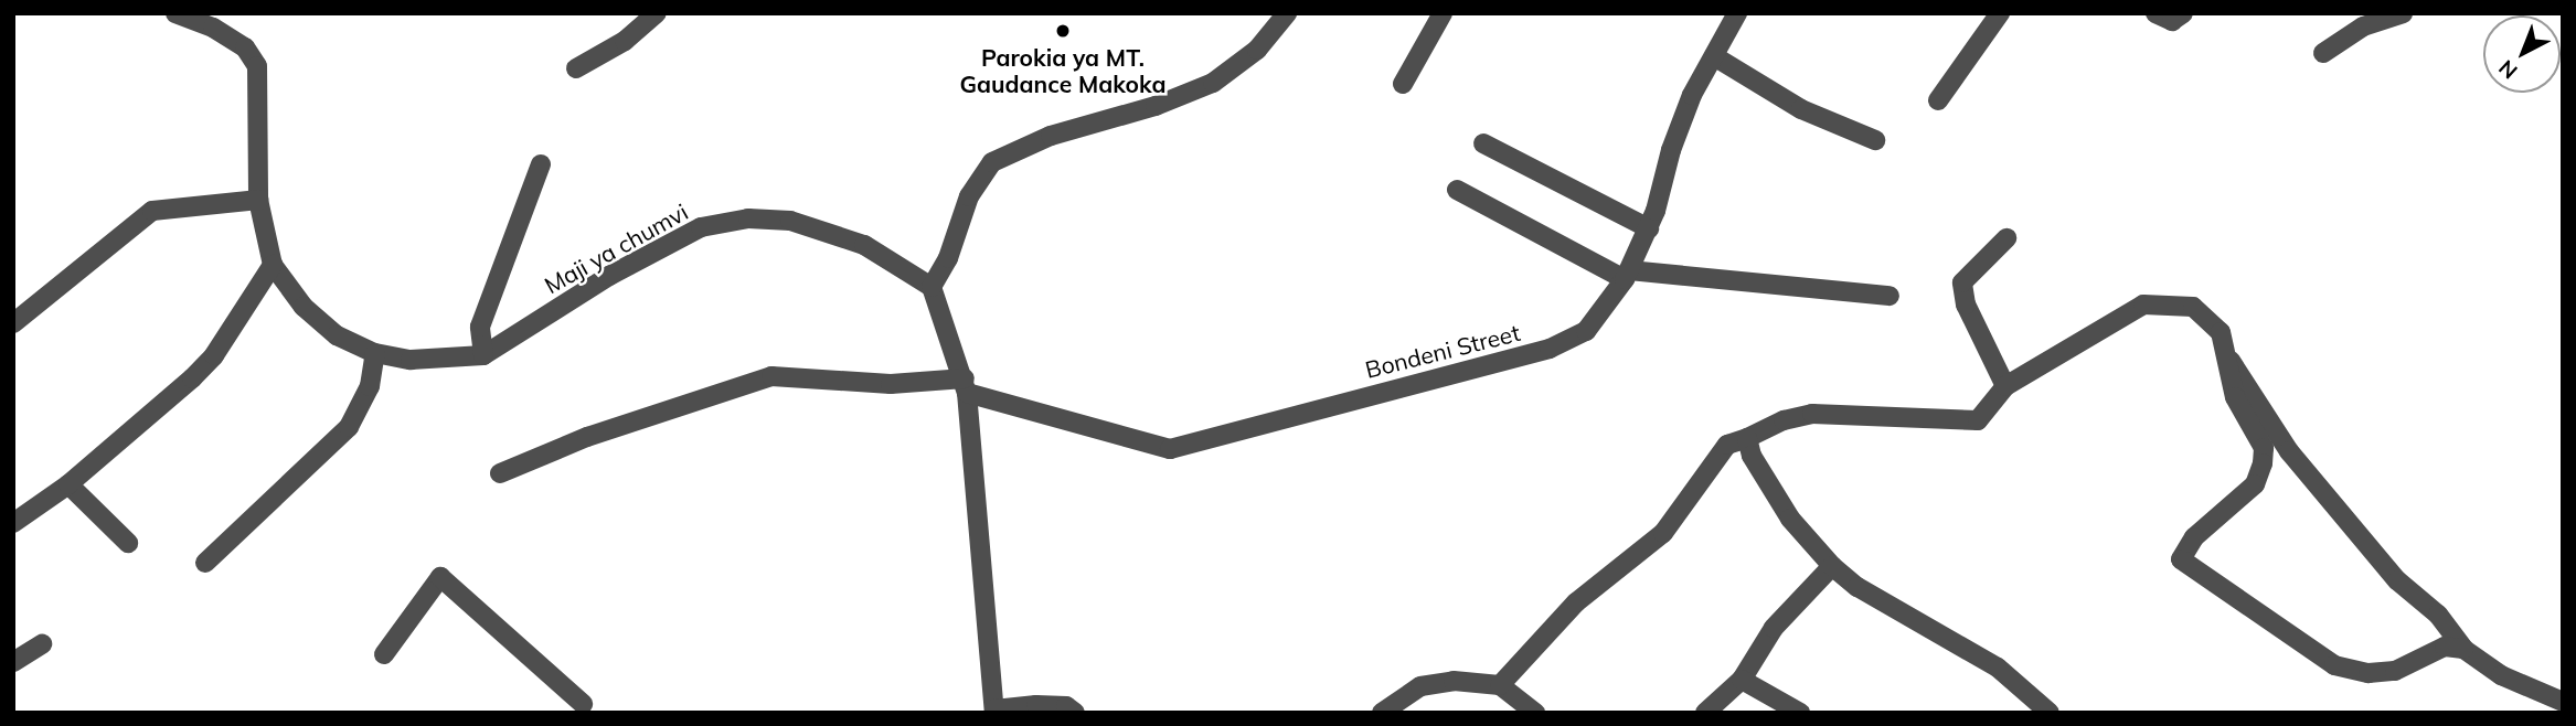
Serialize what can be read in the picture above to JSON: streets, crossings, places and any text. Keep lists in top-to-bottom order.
{
  "streets": {
    "street": ["Maji ya chumvi", "Bondeni Street"]
  },
  "places": ["Parokia ya MT. Gaudance Makoka"],
  "north": "bottom left"
}
